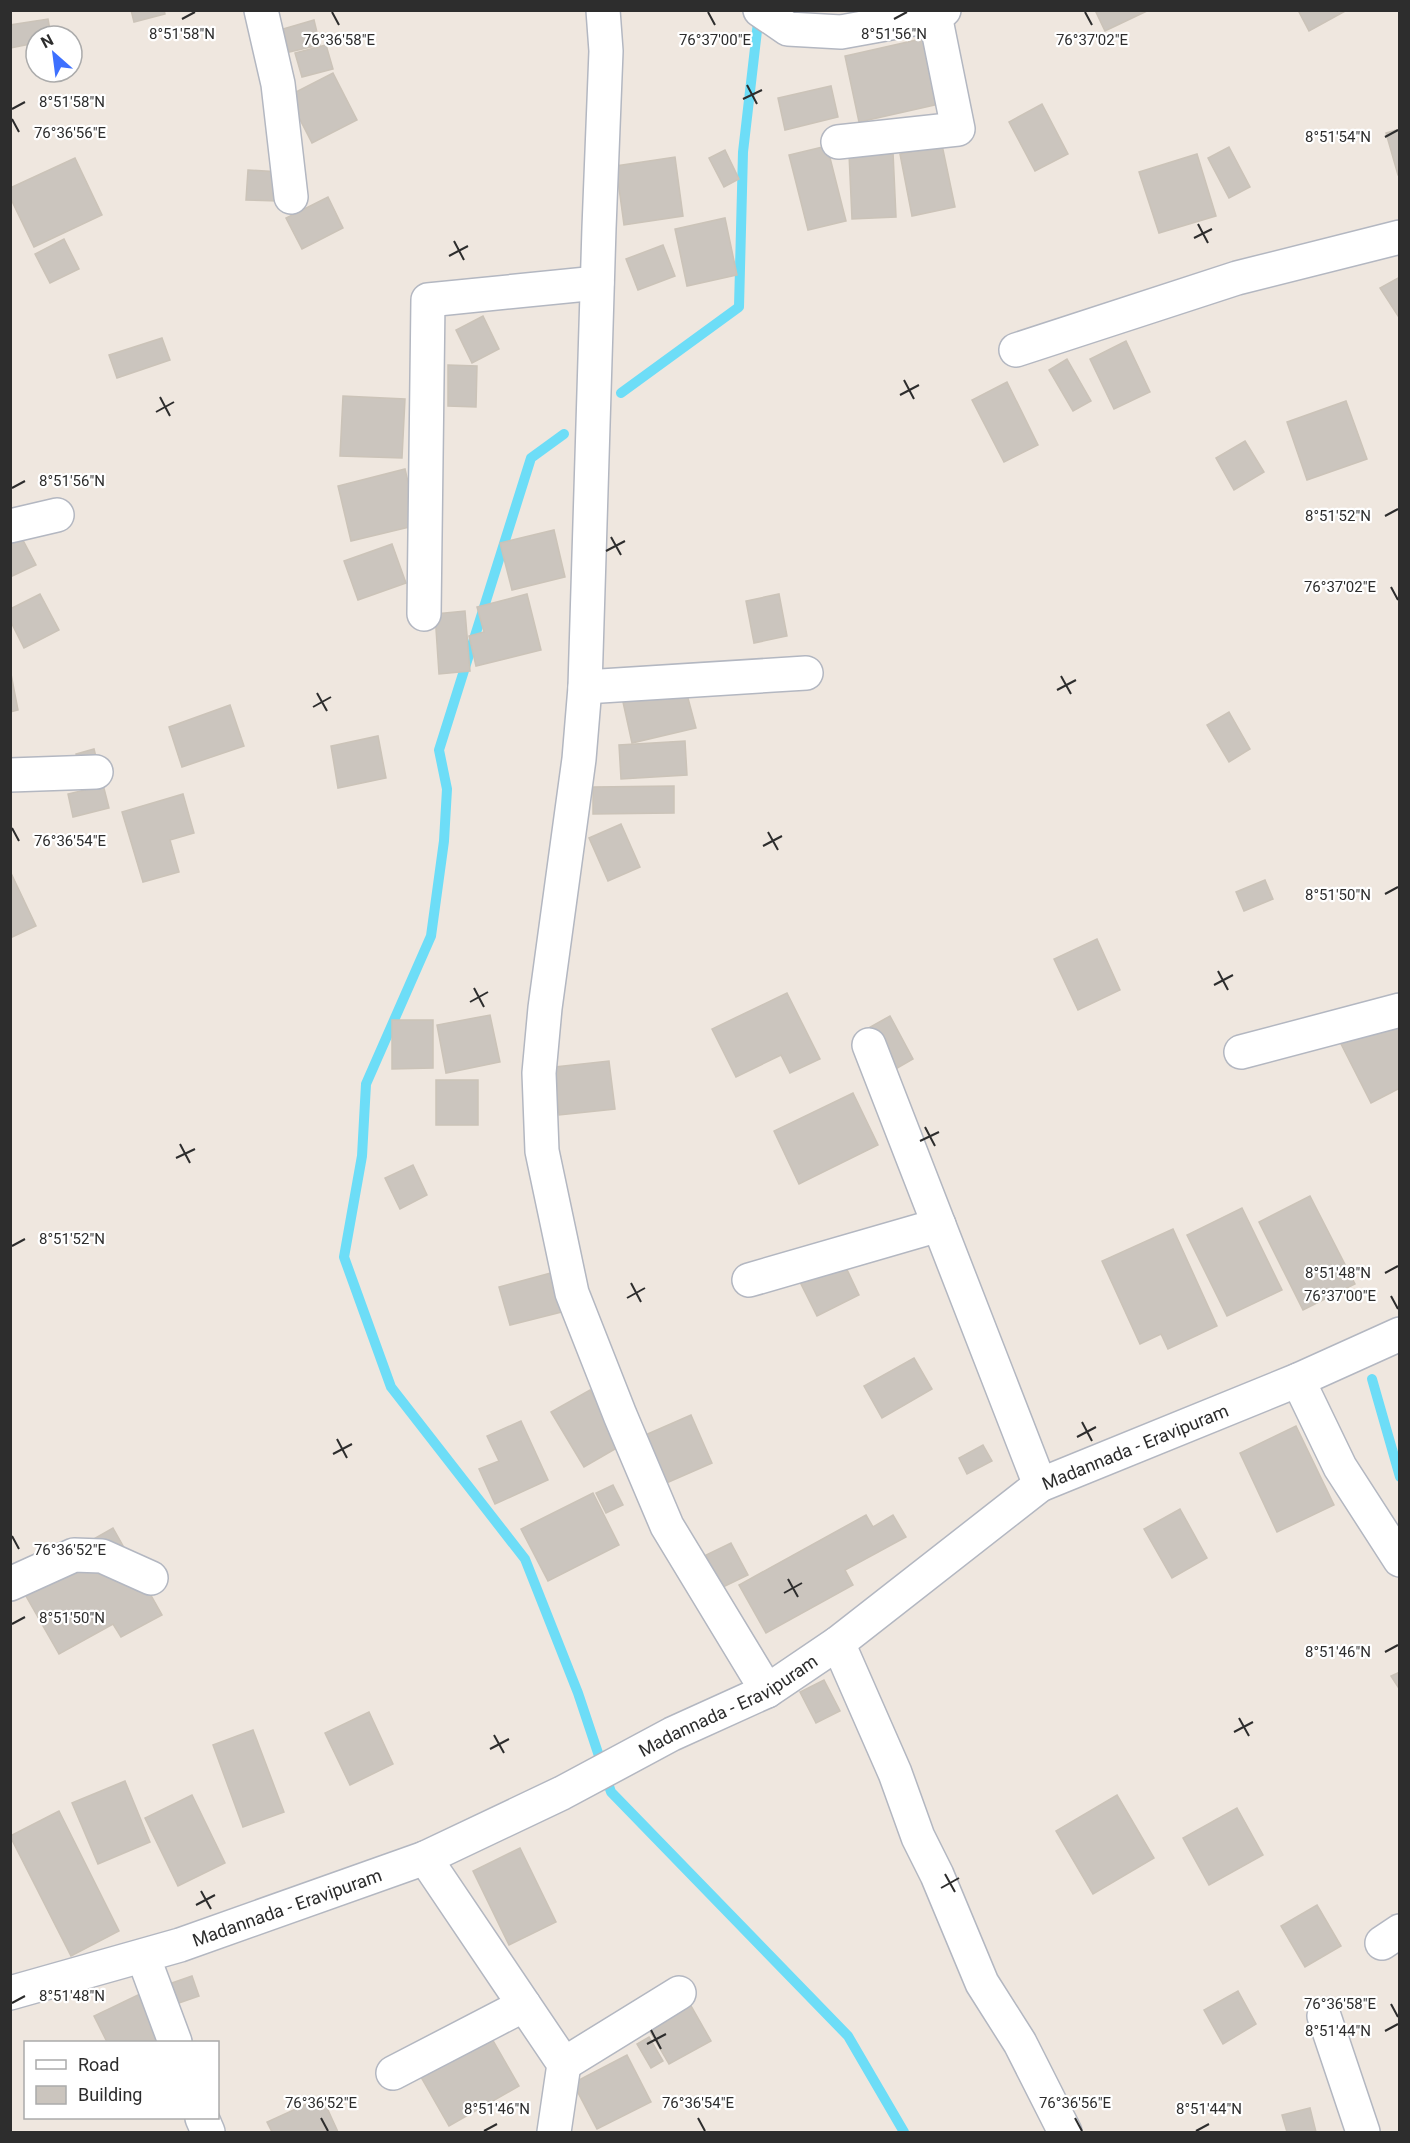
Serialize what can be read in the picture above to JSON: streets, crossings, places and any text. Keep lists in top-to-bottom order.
{
  "streets": {
    "street": ["Madannada - Eravipuram"]
  },
  "legend": ["Road", "Building"],
  "north": "top left",
  "coordinates": [
    "8°51'58\"N",
    "8°51'56\"N",
    "76°36'58\"E",
    "76°37'00\"E",
    "76°37'02\"E",
    "76°36'56\"E",
    "8°51'54\"N",
    "8°51'52\"N",
    "76°36'54\"E",
    "8°51'50\"N",
    "8°51'48\"N",
    "76°36'52\"E",
    "8°51'46\"N",
    "8°51'44\"N"
  ]
}
